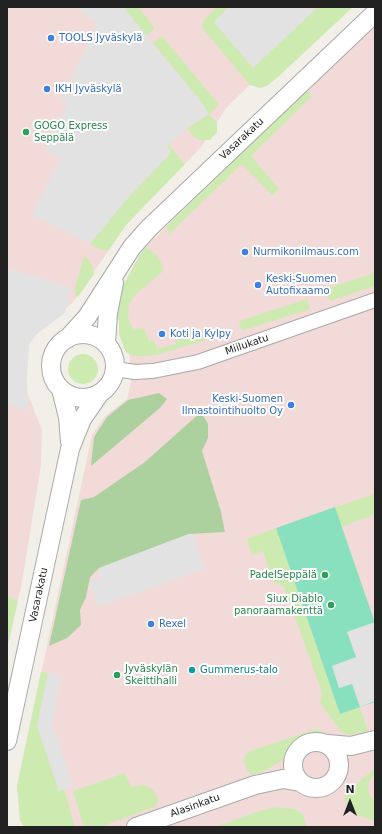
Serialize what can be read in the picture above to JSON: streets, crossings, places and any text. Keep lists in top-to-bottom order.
{
  "streets": {
    "street": ["Vasarakatu", "Miilukatu", "Alasinkatu"]
  },
  "crossings": [
    ["Vasarakatu", "Miilukatu"]
  ],
  "places": [
    "TOOLS Jyväskylä",
    "IKH Jyväskylä",
    "GOGO Express Seppälä",
    "Nurmikonilmaus.com",
    "Keski-Suomen Autofixaamo",
    "Koti ja Kylpy",
    "Keski-Suomen Ilmastointihuolto Oy",
    "PadelSeppälä",
    "Siux Diablo panoraamakenttä",
    "Rexel",
    "Gummerus-talo",
    "Jyväskylän Skeittihalli"
  ],
  "north": "top"
}
